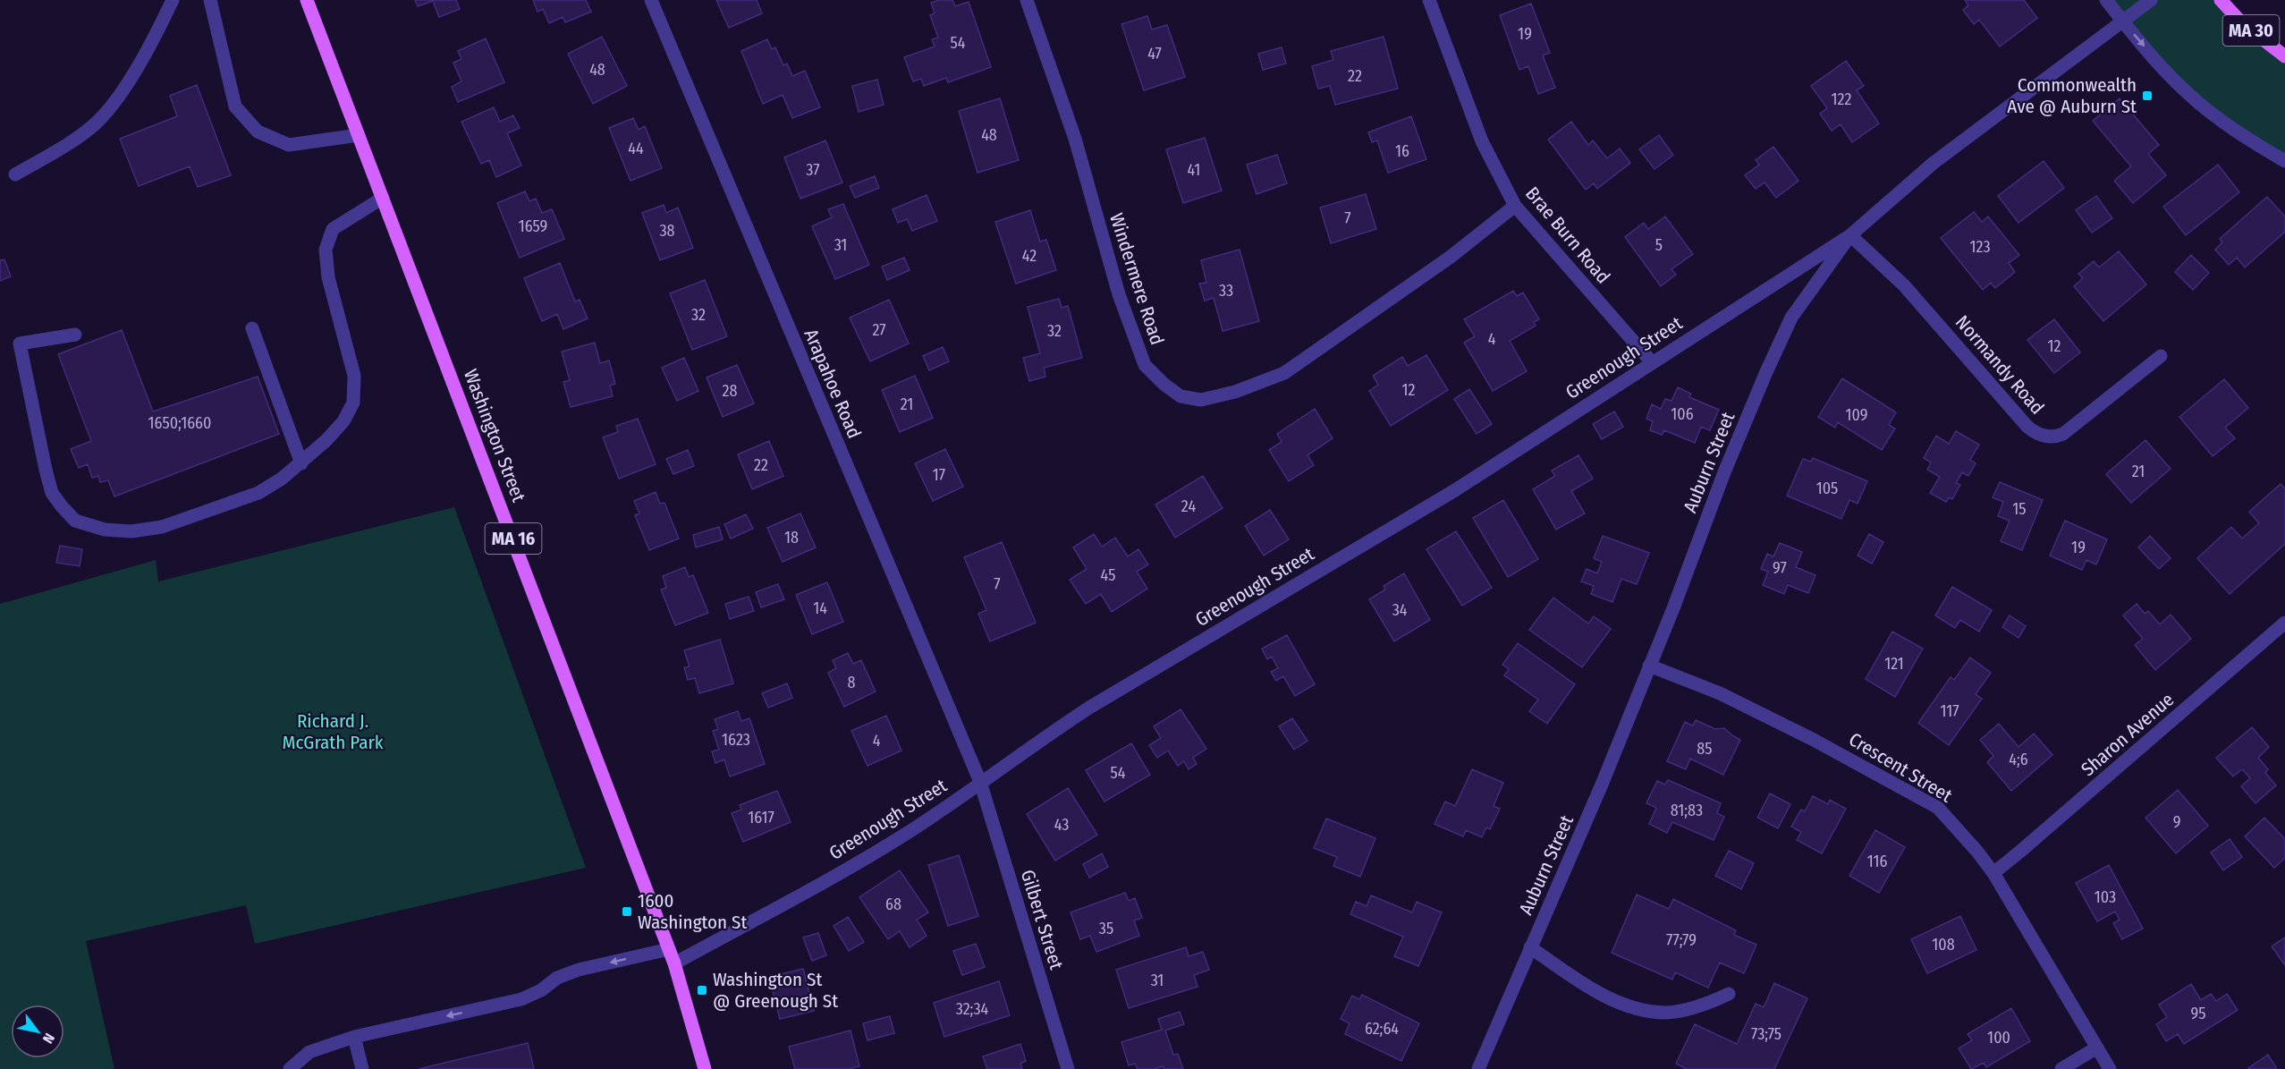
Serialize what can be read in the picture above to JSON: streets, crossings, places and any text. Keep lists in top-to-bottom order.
{
  "streets": {
    "main road": ["MA 30", "Washington Street", "MA 16"],
    "street": [
      "Brae Burn Road",
      "Windermere Road",
      "Greenough Street",
      "Normandy Road",
      "Arapahoe Road",
      "Auburn Street",
      "Sharon Avenue",
      "Crescent Street",
      "Gilbert Street"
    ]
  },
  "crossings": [
    ["Brae Burn Road", "Windermere Road"],
    ["Brae Burn Road", "Greenough Street"],
    ["Greenough Street", "Normandy Road"],
    ["Greenough Street", "Arapahoe Road"],
    ["Greenough Street", "Washington Street"],
    ["Greenough Street", "Auburn Street"],
    ["Greenough Street", "Gilbert Street"],
    ["Normandy Road", "Auburn Street"],
    ["Arapahoe Road", "Gilbert Street"],
    ["Auburn Street", "Crescent Street"],
    ["Sharon Avenue", "Crescent Street"]
  ],
  "parks": ["Richard J. McGrath Park"],
  "places": {
    "transit": ["Commonwealth Ave @ Auburn St", "1600 Washington St", "Washington St @ Greenough St"]
  },
  "house_numbers": [
    "19",
    "54",
    "47",
    "48",
    "22",
    "122",
    "48",
    "44",
    "16",
    "37",
    "41",
    "7",
    "1659",
    "38",
    "31",
    "5",
    "123",
    "42",
    "33",
    "32",
    "27",
    "32",
    "4",
    "12",
    "12",
    "28",
    "21",
    "106",
    "109",
    "1650;1660",
    "22",
    "21",
    "17",
    "105",
    "24",
    "15",
    "18",
    "19",
    "97",
    "45",
    "7",
    "14",
    "34",
    "121",
    "8",
    "117",
    "1623",
    "4",
    "85",
    "4;6",
    "54",
    "81;83",
    "1617",
    "9",
    "43",
    "116",
    "103",
    "68",
    "35",
    "77;79",
    "108",
    "31",
    "32;34",
    "95",
    "62;64",
    "73;75",
    "100"
  ],
  "north": "bottom right"
}
